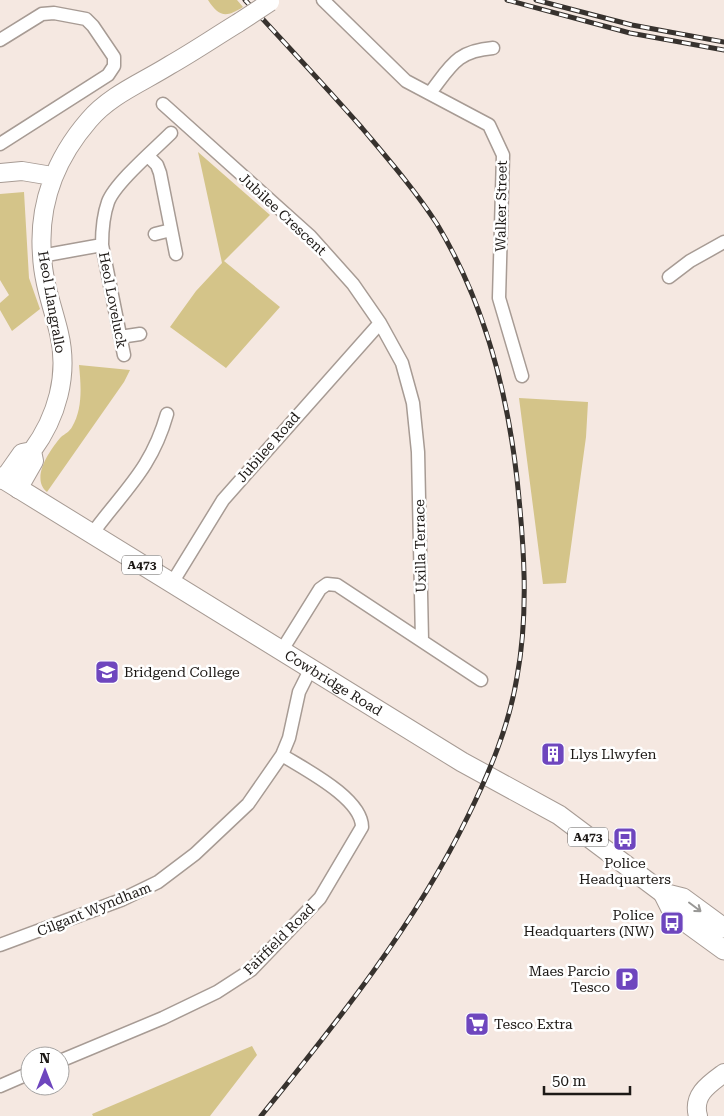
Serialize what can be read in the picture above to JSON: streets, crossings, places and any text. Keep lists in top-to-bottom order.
{
  "streets": {
    "main road": ["A473", "Cowbridge Road"],
    "street": [
      "Walker Street",
      "Jubilee Crescent",
      "Heol Loveluck",
      "Heol Llangrallo",
      "Jubilee Road",
      "Uxilla Terrace",
      "Cilgant Wyndham",
      "Fairfield Road"
    ]
  },
  "crossings": [
    ["Jubilee Crescent", "Jubilee Road"],
    ["Jubilee Crescent", "Uxilla Terrace"],
    ["Heol Loveluck", "Heol Llangrallo"],
    ["Heol Llangrallo", "Cowbridge Road"],
    ["Jubilee Road", "Cowbridge Road"],
    ["Cowbridge Road", "Cilgant Wyndham"],
    ["Cilgant Wyndham", "Fairfield Road"]
  ],
  "places": {
    "school or university": ["Bridgend College"],
    "building": ["Llys Llwyfen"],
    "bus stop": ["Police Headquarters", "Police Headquarters (NW)"],
    "parking": ["Maes Parcio Tesco"],
    "supermarket": ["Tesco Extra"]
  },
  "scale_bar": "50 m",
  "north": "top"
}
